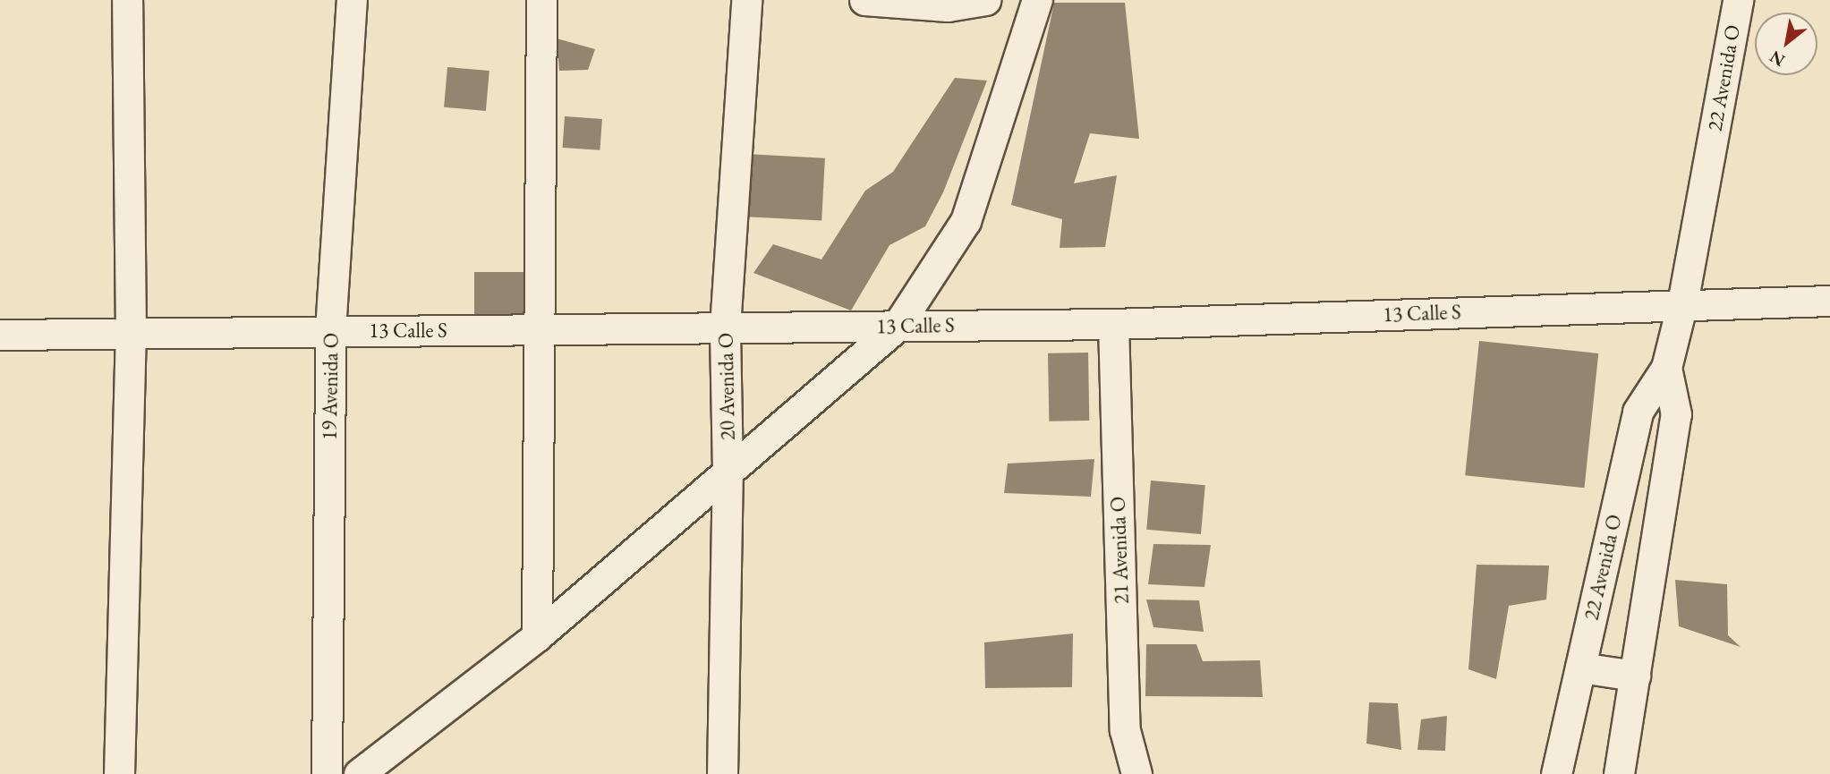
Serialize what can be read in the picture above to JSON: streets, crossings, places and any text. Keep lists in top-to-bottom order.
{
  "streets": {
    "street": [
      "22 Avenida O",
      "13 Calle S",
      "19 Avenida O",
      "20 Avenida O",
      "21 Avenida O"
    ]
  },
  "crossings": [
    ["22 Avenida O", "13 Calle S"],
    ["13 Calle S", "19 Avenida O"],
    ["13 Calle S", "20 Avenida O"],
    ["13 Calle S", "21 Avenida O"]
  ],
  "north": "bottom left"
}
